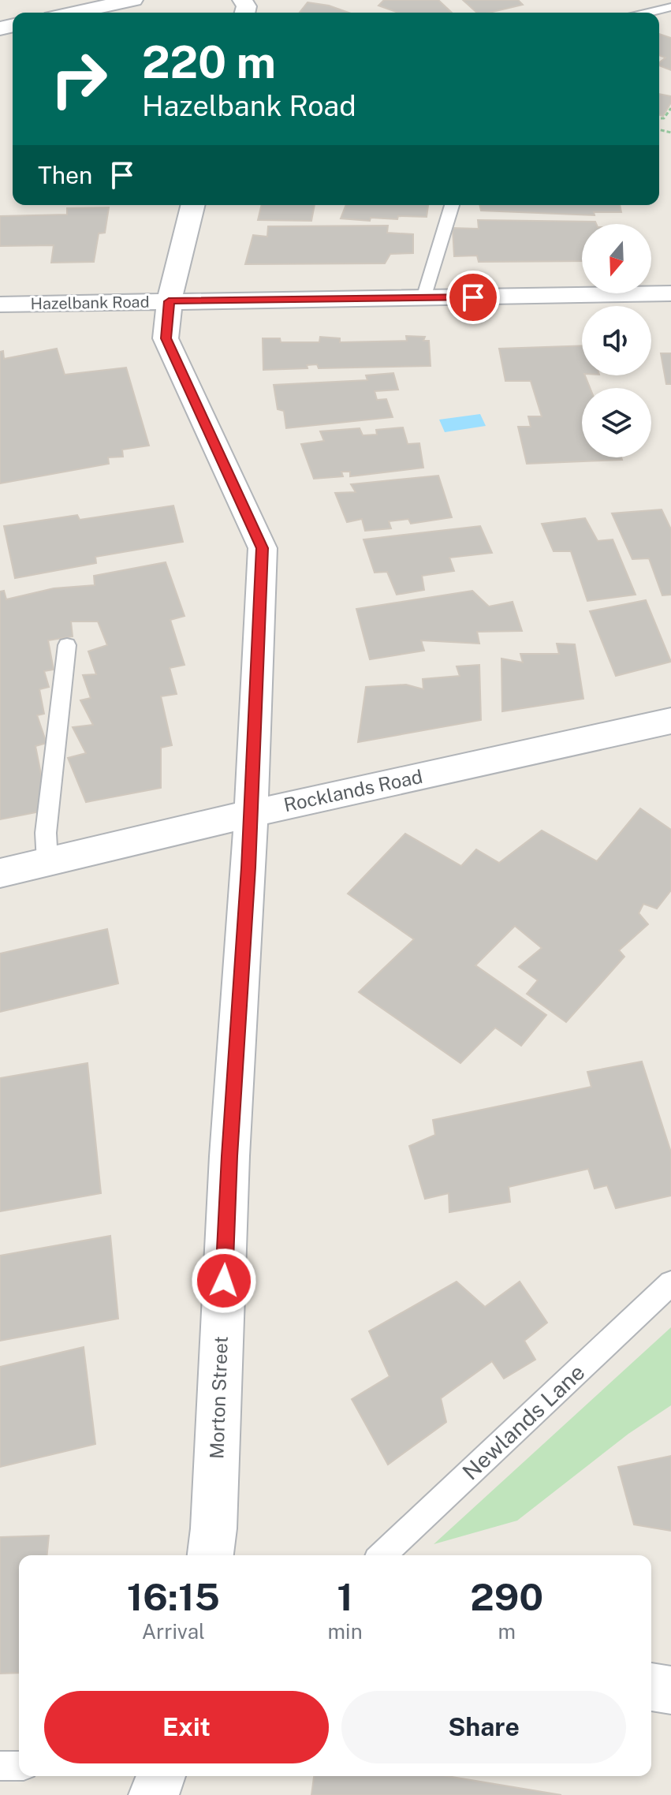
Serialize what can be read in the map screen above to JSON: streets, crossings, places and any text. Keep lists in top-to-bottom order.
{
  "streets": {
    "street": ["Hazelbank Road", "Rocklands Road", "Morton Street"],
    "lane": ["Newlands Lane"]
  },
  "crossings": [
    ["Hazelbank Road", "Morton Street"],
    ["Rocklands Road", "Morton Street"]
  ],
  "north": "bottom",
  "page": {
    "turn": ["220 m", "Hazelbank Road"],
    "then": "Then",
    "eta": [
      "16:15",
      "Arrival",
      "1",
      "min",
      "290",
      "m"
    ],
    "buttons": ["Exit", "Share"]
  }
}
